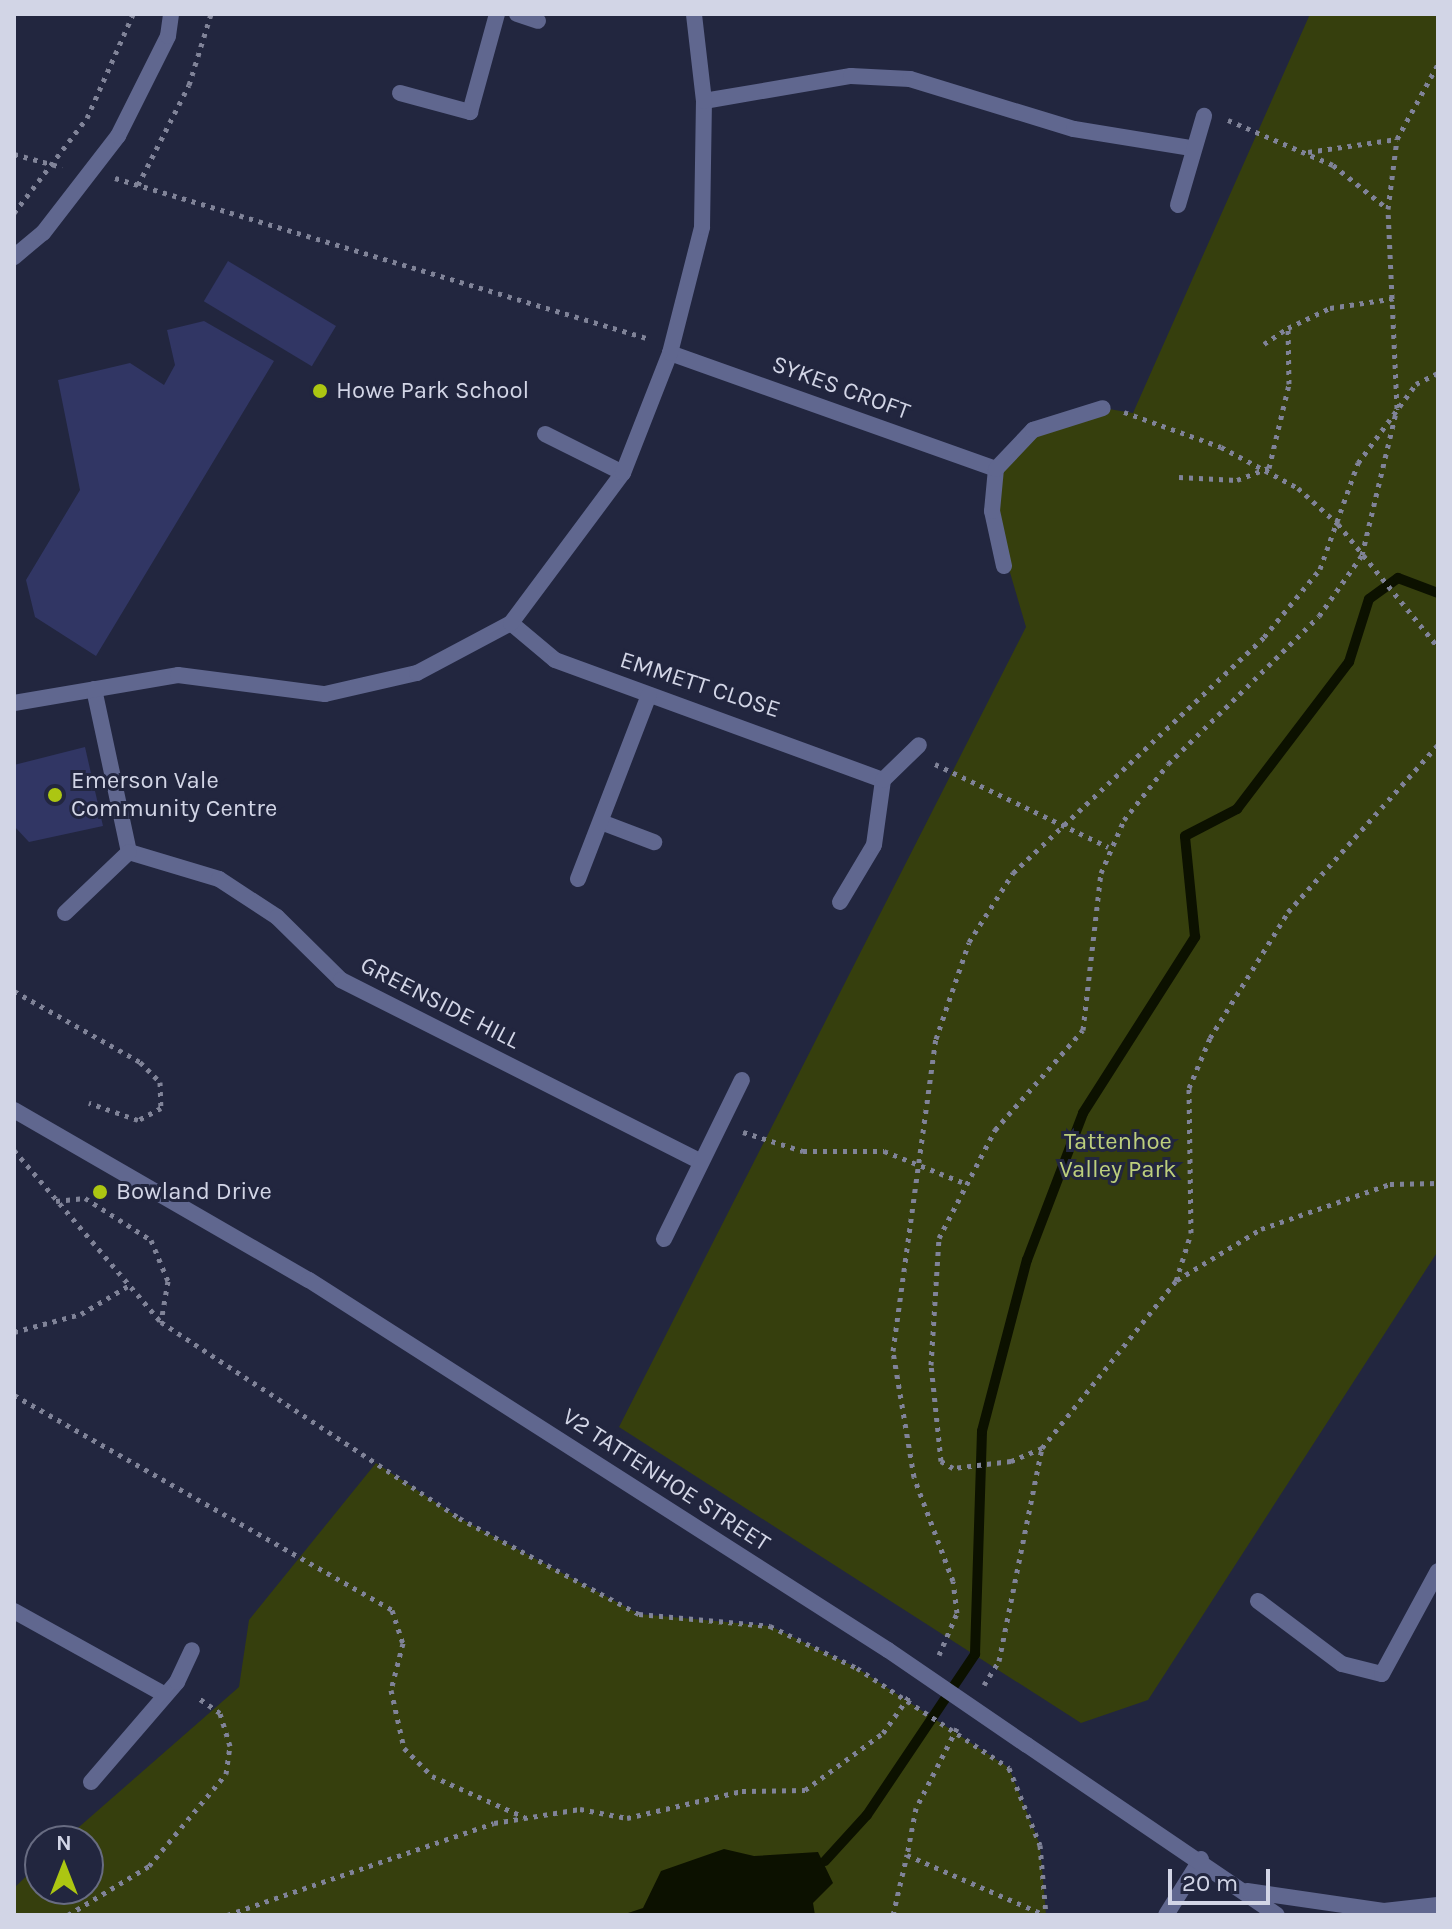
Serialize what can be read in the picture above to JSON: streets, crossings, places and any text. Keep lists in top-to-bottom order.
{
  "streets": {
    "street": [
      "SYKES CROFT",
      "EMMETT CLOSE",
      "GREENSIDE HILL",
      "V2 TATTENHOE STREET"
    ]
  },
  "parks": ["Tattenhoe Valley Park"],
  "places": ["Howe Park School", "Emerson Vale Community Centre", "Bowland Drive"],
  "scale_bar": "20 m",
  "north": "top"
}
